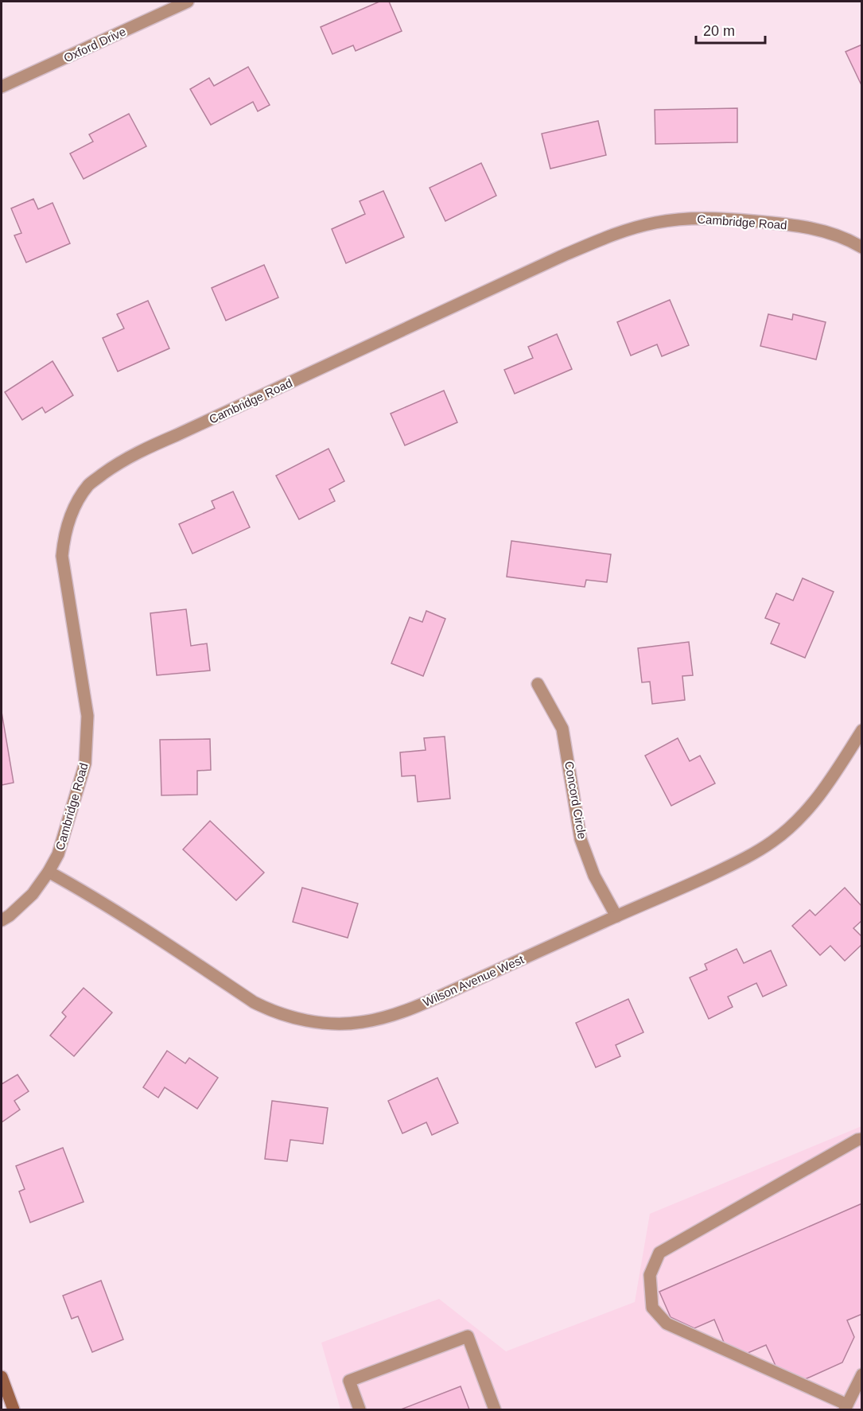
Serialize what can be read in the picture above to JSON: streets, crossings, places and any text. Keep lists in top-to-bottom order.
{
  "streets": {
    "street": [
      "Oxford Drive",
      "Cambridge Road",
      "Concord Circle",
      "Wilson Avenue West"
    ]
  },
  "crossings": [
    ["Cambridge Road", "Wilson Avenue West"],
    ["Concord Circle", "Wilson Avenue West"]
  ],
  "scale_bar": "20 m"
}
